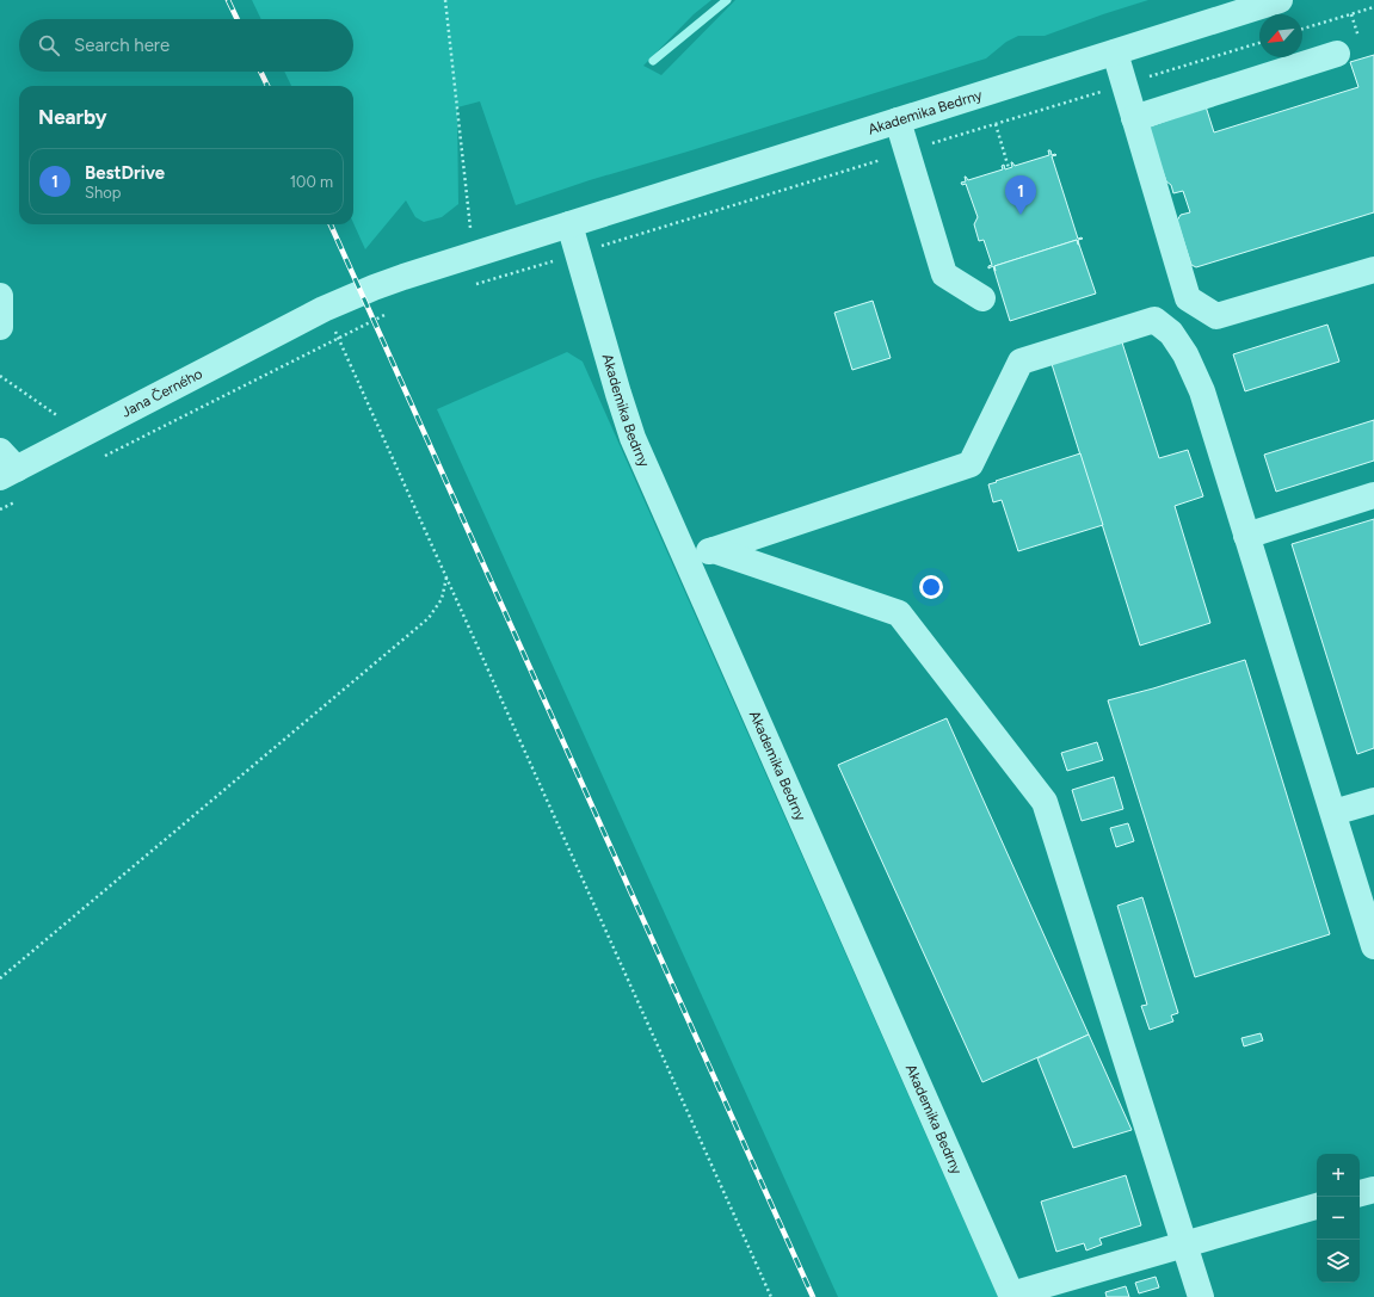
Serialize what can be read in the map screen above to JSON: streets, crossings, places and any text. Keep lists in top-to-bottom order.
{
  "streets": {
    "street": ["Akademika Bedrny", "Jana Černého"]
  },
  "crossings": [
    ["Akademika Bedrny", "Jana Černého"]
  ],
  "north": "bottom left",
  "page": {
    "search": "Search here",
    "heading": "Nearby",
    "list": [
      {
        "mark": "1",
        "name": "BestDrive",
        "note": "Shop",
        "value": "100 m"
      }
    ],
    "pins": "1",
    "map_buttons": ["+", "−"]
  }
}
